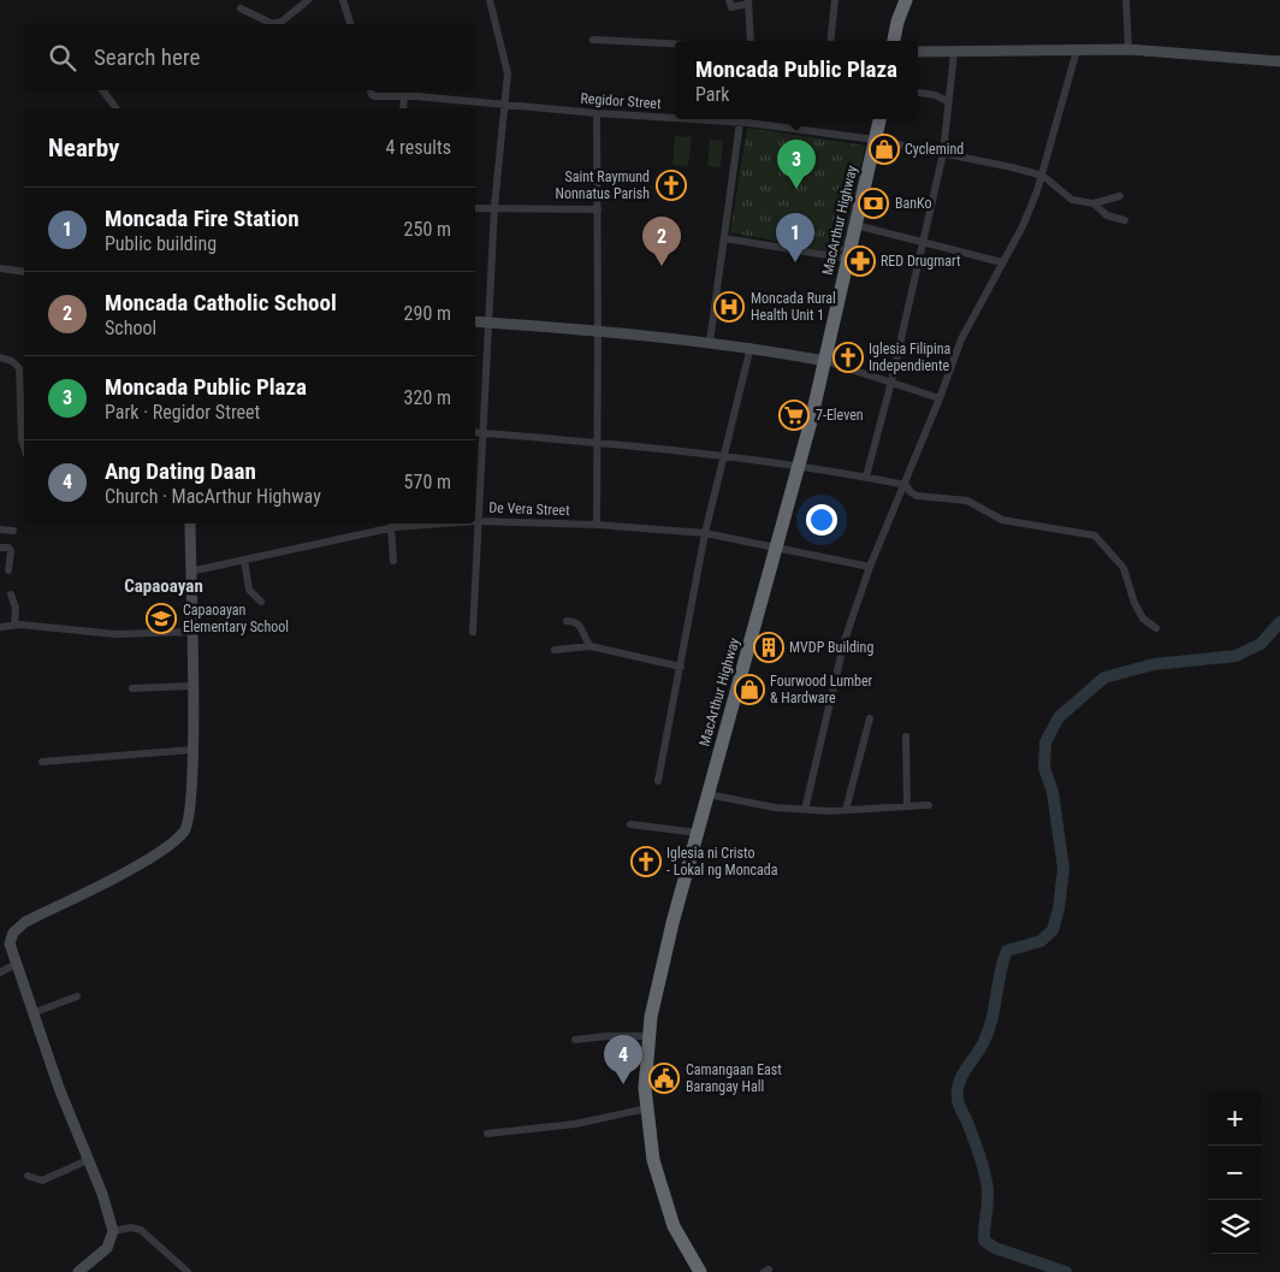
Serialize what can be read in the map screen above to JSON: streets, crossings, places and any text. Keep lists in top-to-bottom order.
{
  "streets": {
    "highway": ["MacArthur Highway"],
    "street": ["Regidor Street", "De Vera Street"]
  },
  "crossings": [
    ["Regidor Street", "MacArthur Highway"],
    ["MacArthur Highway", "De Vera Street"]
  ],
  "districts": ["Capaoayan"],
  "places": {
    "shop": ["Cyclemind", "Fourwood Lumber & Hardware"],
    "church": ["Saint Raymund Nonnatus Parish", "Iglesia Filipina Independiente", "Iglesia ni Cristo - Lokal ng Moncada"],
    "bank": ["BanKo"],
    "pharmacy": ["RED Drugmart"],
    "hospital": ["Moncada Rural Health Unit 1"],
    "supermarket": ["7-Eleven"],
    "school or university": ["Capaoayan Elementary School"],
    "building": ["MVDP Building"],
    "public building": ["Camangaan East Barangay Hall"]
  },
  "page": {
    "search": "Search here",
    "popup": ["Moncada Public Plaza", "Park"],
    "heading": ["Nearby", "4 results"],
    "pins": [
      "3",
      "1",
      "2",
      "4"
    ],
    "list": [
      {
        "mark": "1",
        "name": "Moncada Fire Station",
        "note": "Public building",
        "value": "250 m"
      },
      {
        "mark": "2",
        "name": "Moncada Catholic School",
        "note": "School",
        "value": "290 m"
      },
      {
        "mark": "3",
        "name": "Moncada Public Plaza",
        "note": "Park · Regidor Street",
        "value": "320 m"
      },
      {
        "mark": "4",
        "name": "Ang Dating Daan",
        "note": "Church · MacArthur Highway",
        "value": "570 m"
      }
    ],
    "map_buttons": ["+", "−"]
  }
}
